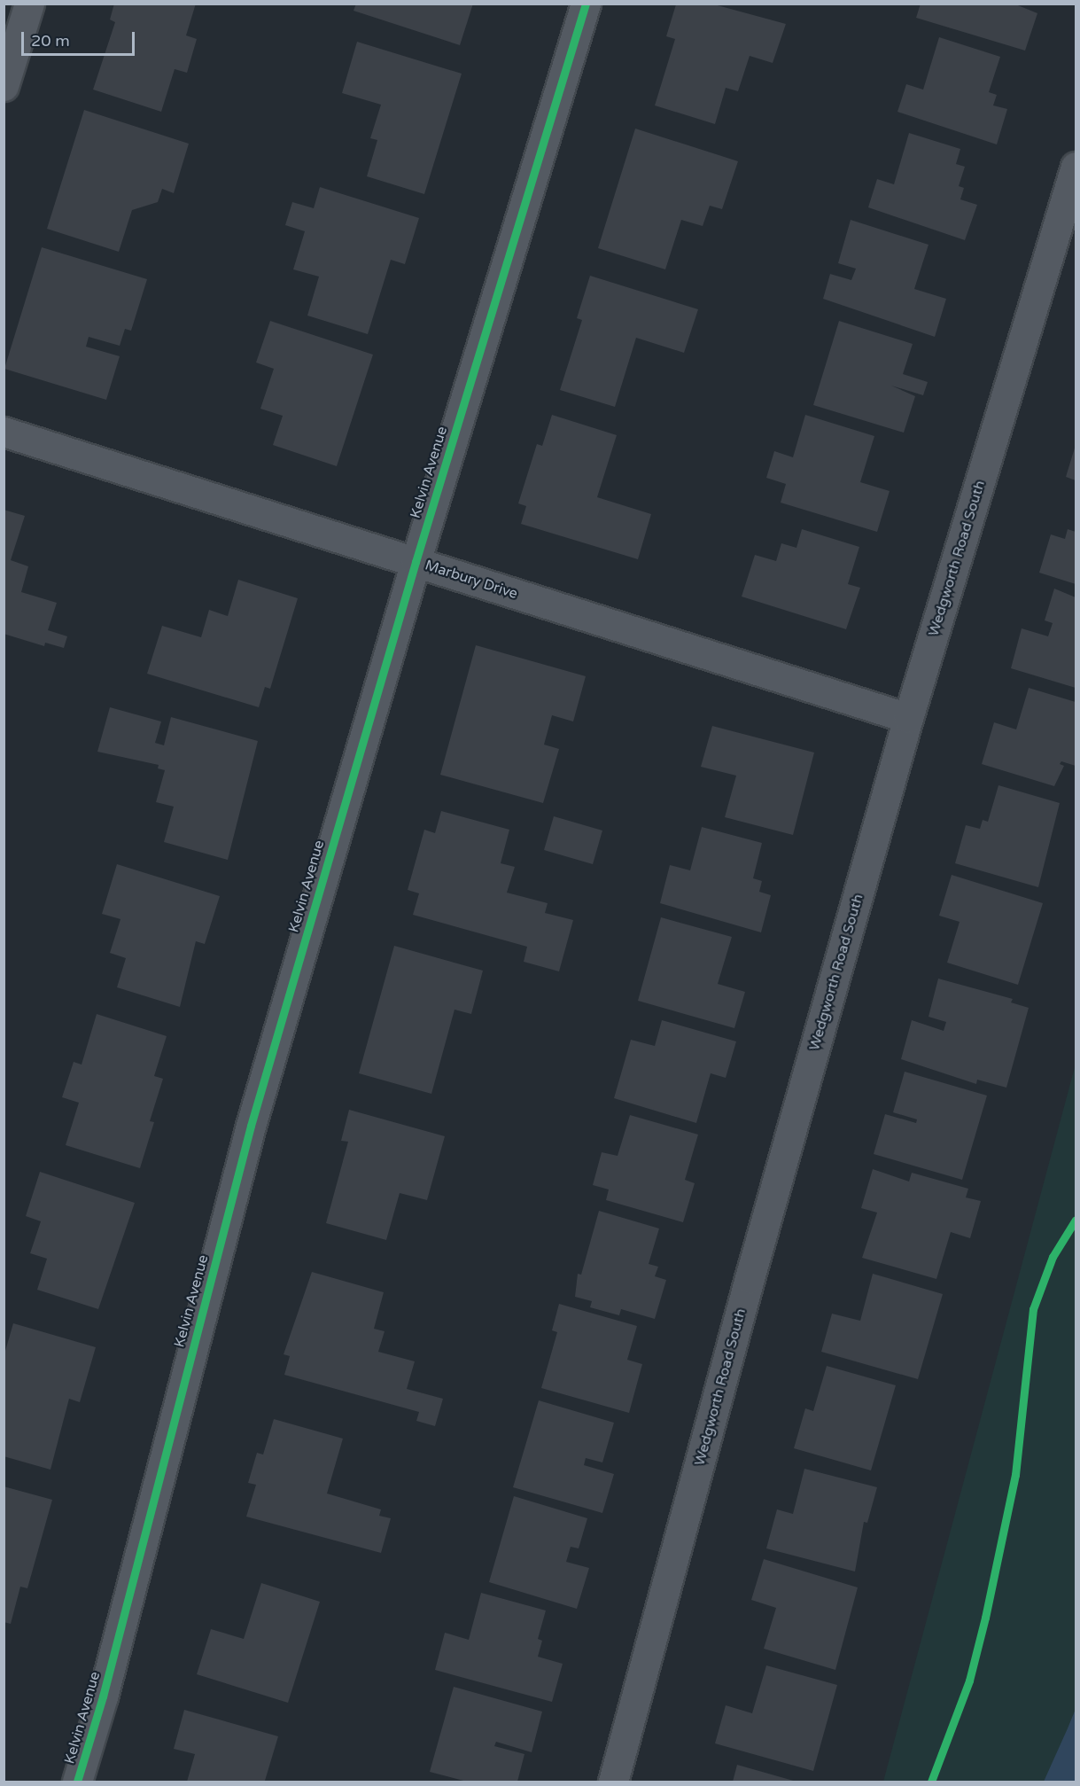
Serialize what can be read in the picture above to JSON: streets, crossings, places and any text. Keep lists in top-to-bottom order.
{
  "streets": {
    "street": ["Kelvin Avenue", "Wedgworth Road South", "Marbury Drive"]
  },
  "crossings": [
    ["Kelvin Avenue", "Marbury Drive"],
    ["Wedgworth Road South", "Marbury Drive"]
  ],
  "scale_bar": "20 m"
}
